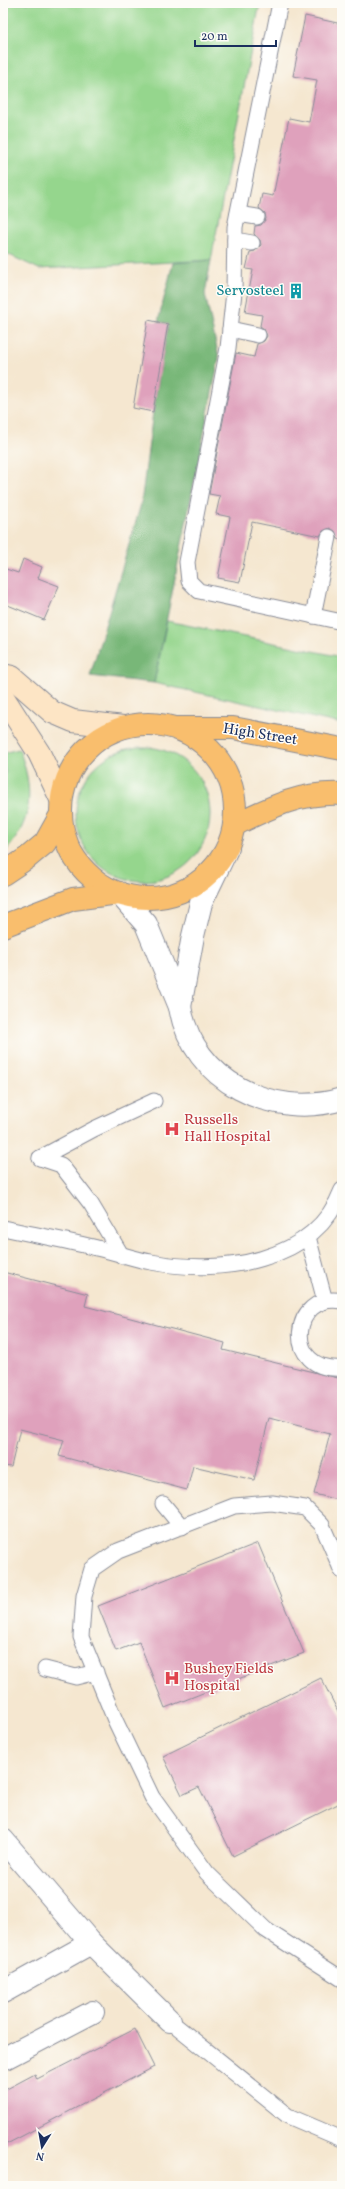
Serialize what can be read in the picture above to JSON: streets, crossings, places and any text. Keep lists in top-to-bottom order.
{
  "streets": {
    "main road": ["High Street"]
  },
  "places": {
    "building": ["Servosteel"],
    "hospital": ["Russells Hall Hospital", "Bushey Fields Hospital"]
  },
  "scale_bar": "20 m",
  "north": "bottom"
}
